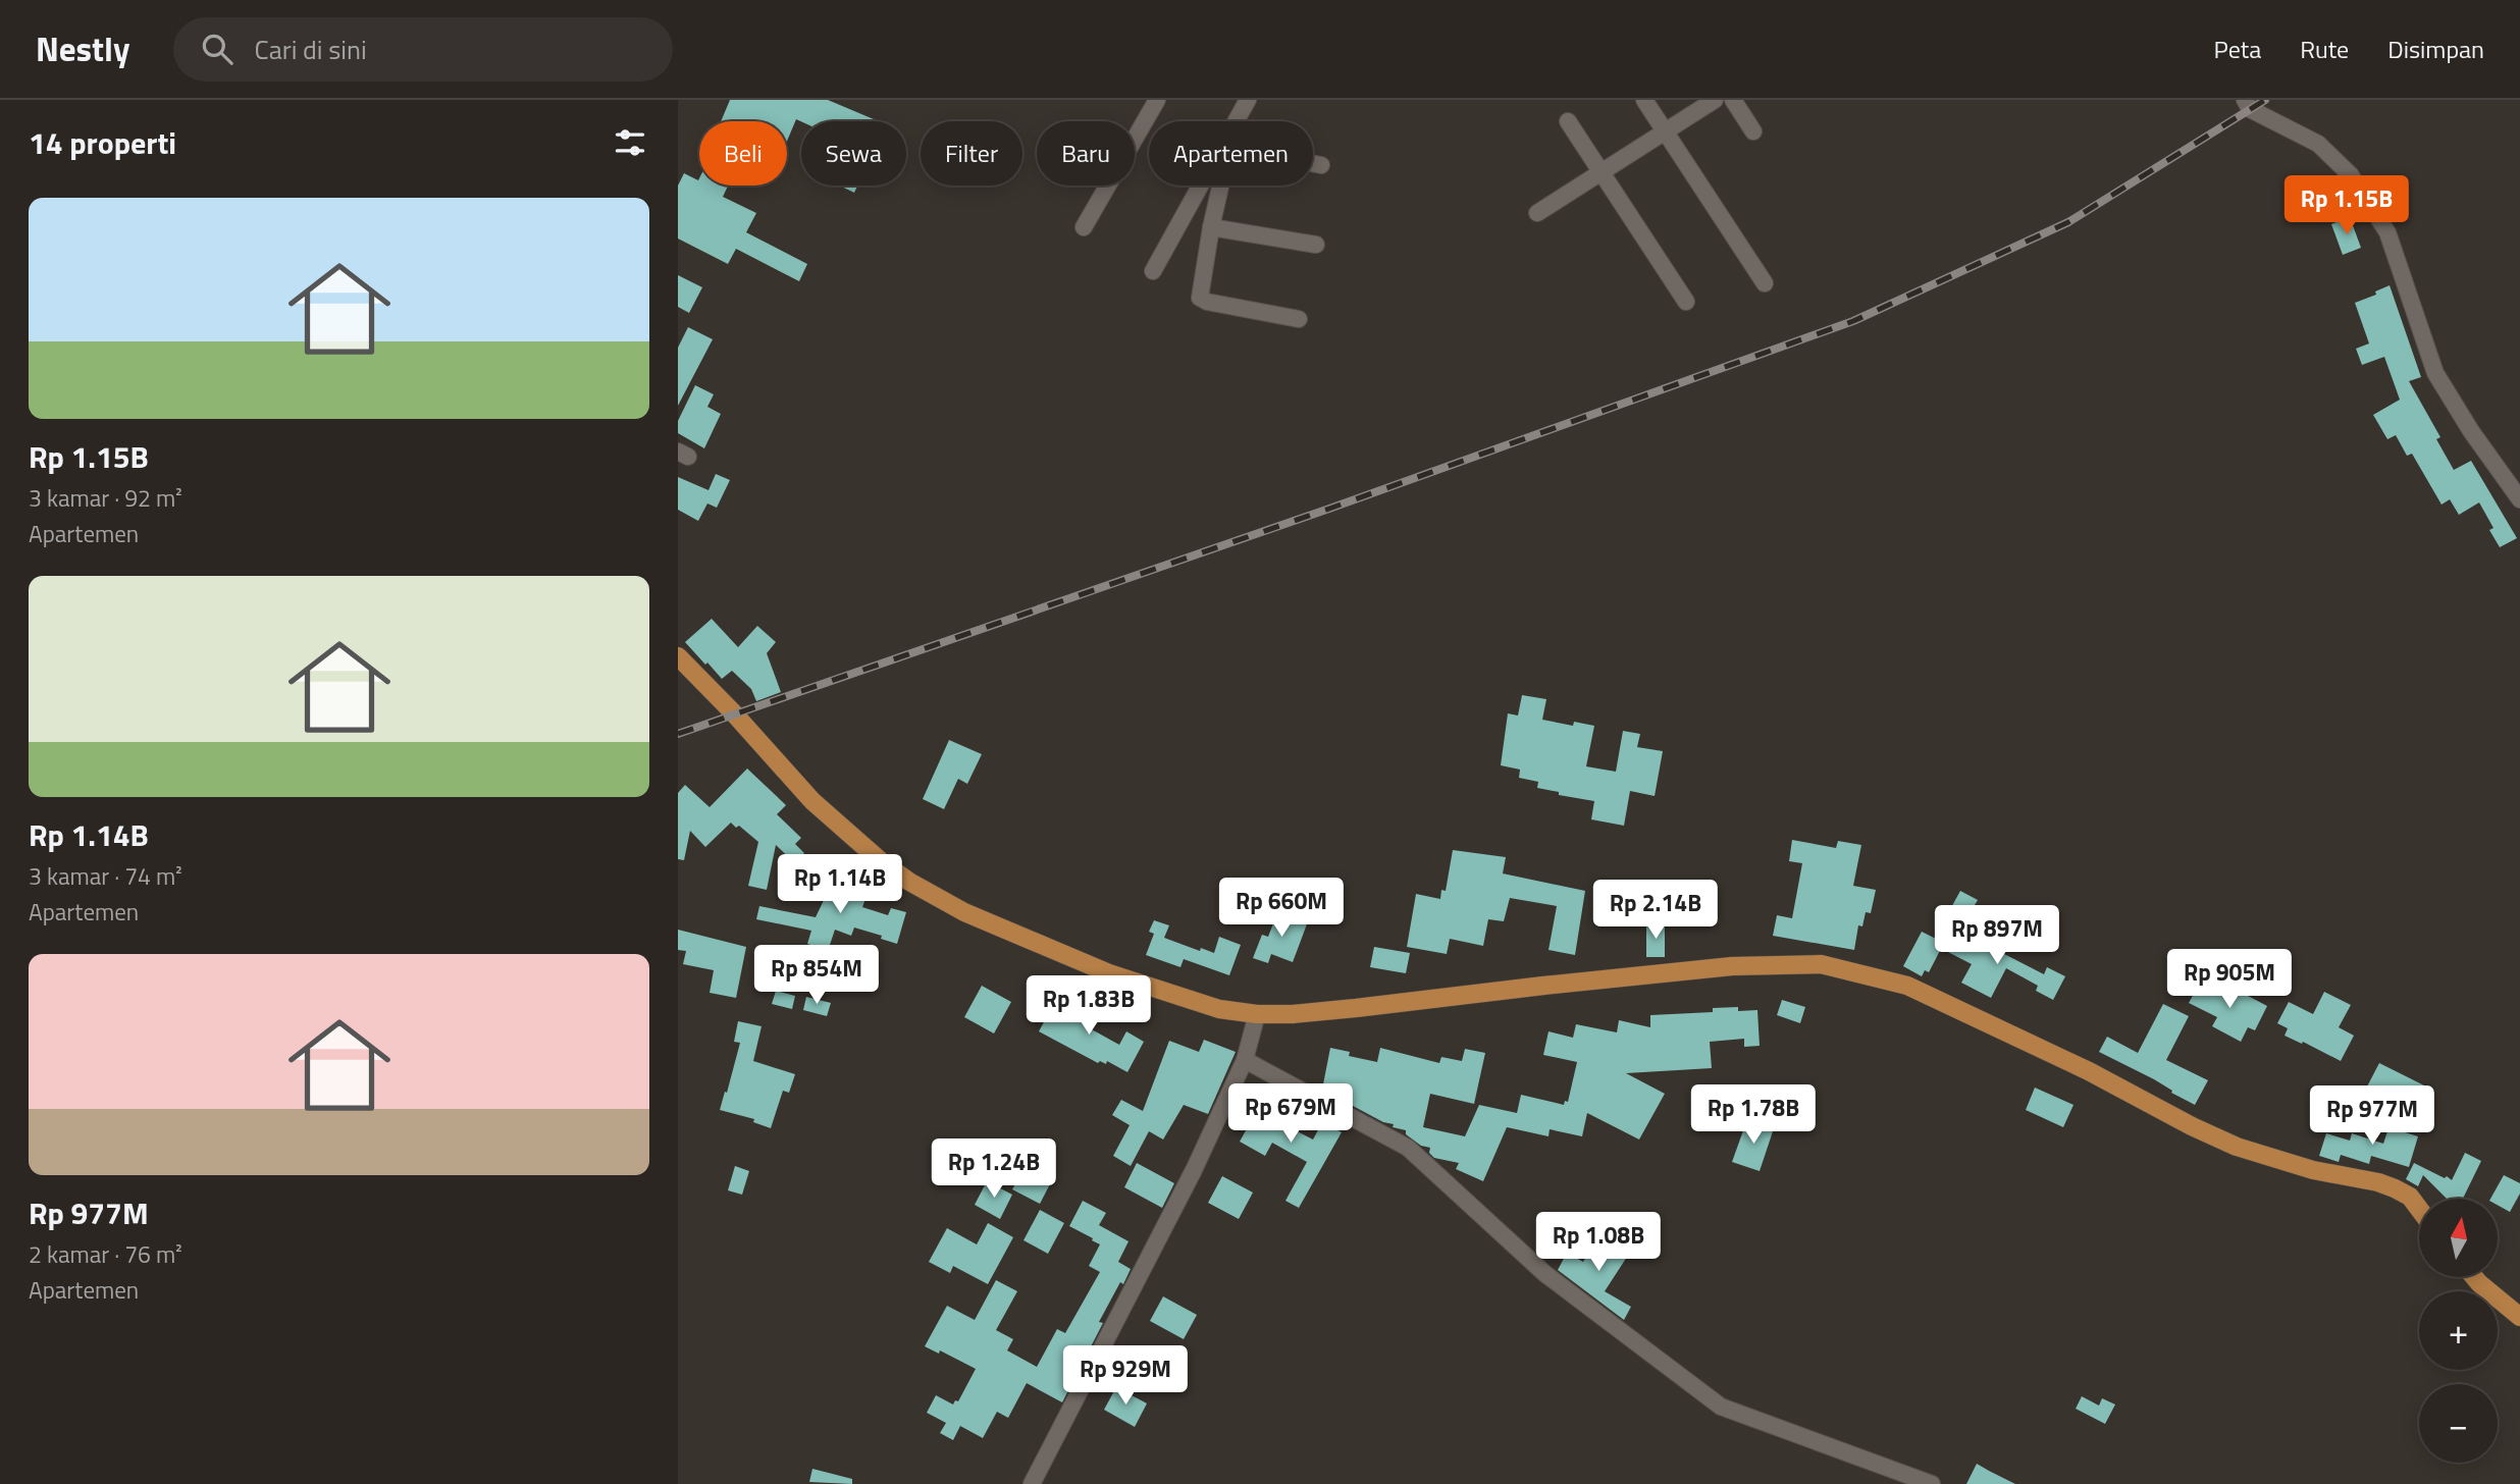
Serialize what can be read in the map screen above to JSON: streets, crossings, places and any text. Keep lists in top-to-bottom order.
{
  "north": "top",
  "page": {
    "header": "Nestly",
    "search": "Cari di sini",
    "nav": ["Peta", "Rute", "Disimpan"],
    "heading": "14 properti",
    "chip": [
      "Beli",
      "Sewa",
      "Filter",
      "Baru",
      "Apartemen"
    ],
    "price": [
      "Rp 1.15B",
      "Rp 1.14B",
      "Rp 660M",
      "Rp 2.14B",
      "Rp 897M",
      "Rp 854M",
      "Rp 905M",
      "Rp 1.83B",
      "Rp 679M",
      "Rp 1.78B",
      "Rp 977M",
      "Rp 1.24B",
      "Rp 1.08B",
      "Rp 929M"
    ],
    "list": [
      {
        "name": "Rp 1.15B",
        "note": "3 kamar · 92 m² · Apartemen"
      },
      {
        "name": "Rp 1.14B",
        "note": "3 kamar · 74 m² · Apartemen"
      },
      {
        "name": "Rp 977M",
        "note": "2 kamar · 76 m² · Apartemen"
      }
    ],
    "map_buttons": ["+", "−"]
  }
}
